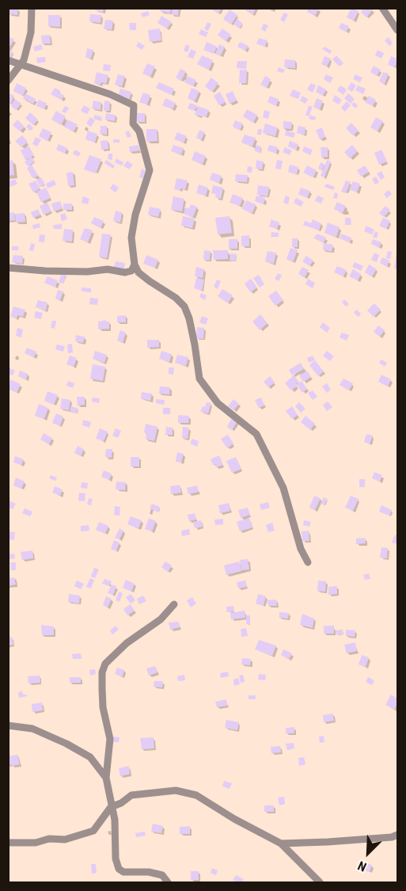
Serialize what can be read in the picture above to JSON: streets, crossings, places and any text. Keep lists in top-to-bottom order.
{
  "north": "bottom left"
}
